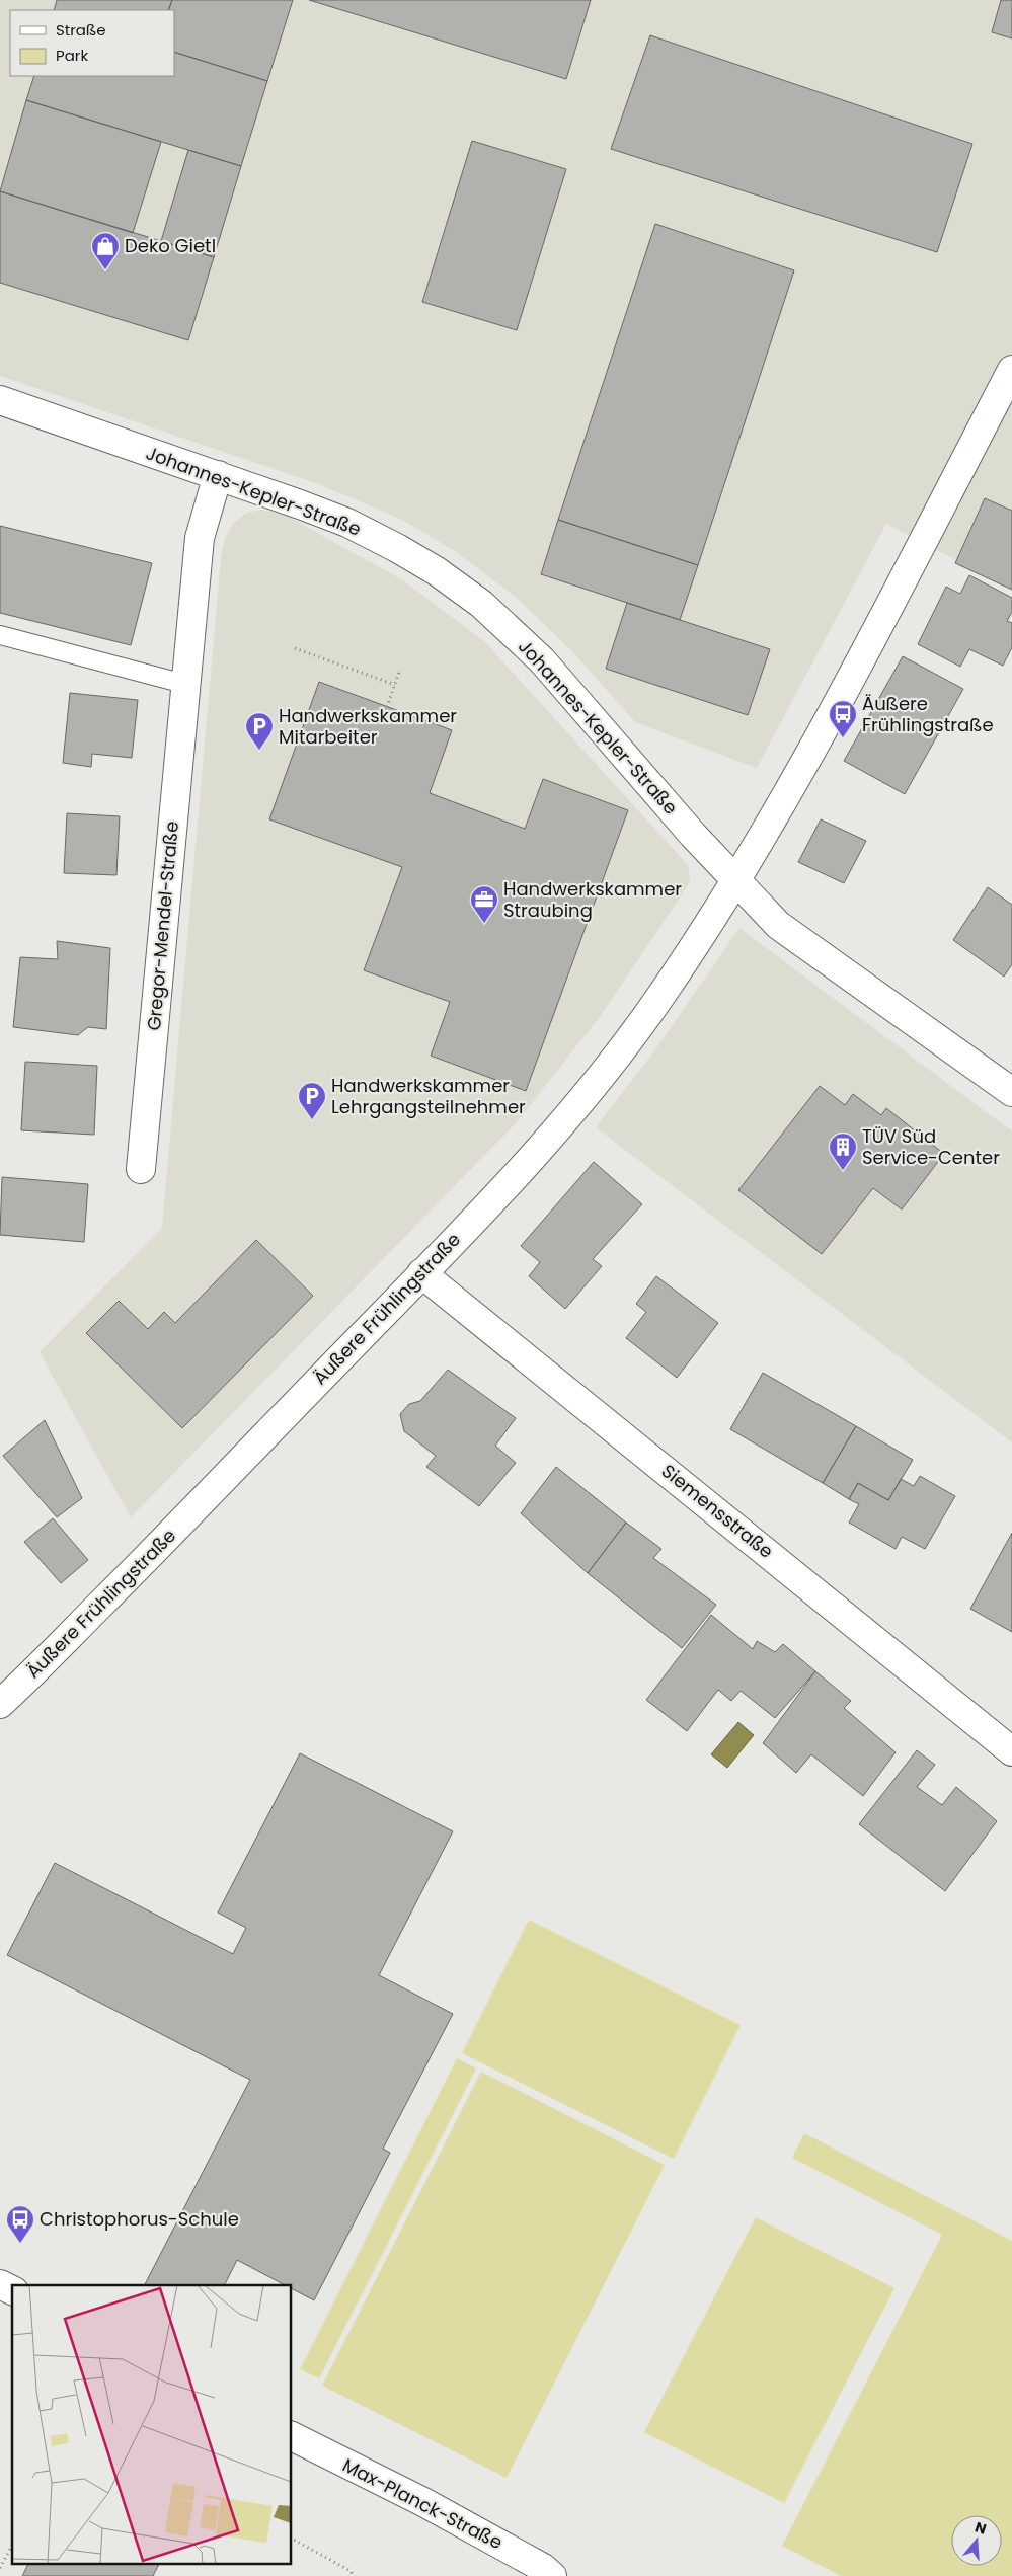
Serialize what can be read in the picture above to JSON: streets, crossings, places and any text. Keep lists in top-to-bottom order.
{
  "streets": {
    "street": [
      "Johannes-Kepler-Straße",
      "Gregor-Mendel-Straße",
      "Äußere Frühlingstraße",
      "Siemensstraße",
      "Max-Planck-Straße"
    ]
  },
  "crossings": [
    ["Johannes-Kepler-Straße", "Gregor-Mendel-Straße"],
    ["Johannes-Kepler-Straße", "Äußere Frühlingstraße"],
    ["Äußere Frühlingstraße", "Siemensstraße"]
  ],
  "places": {
    "shop": ["Deko Gietl"],
    "bus stop": ["Äußere Frühlingstraße", "Christophorus-Schule"],
    "parking": ["Handwerkskammer Mitarbeiter", "Handwerkskammer Lehrgangsteilnehmer"],
    "office": ["Handwerkskammer Straubing"],
    "building": ["TÜV Süd Service-Center"]
  },
  "legend": ["Straße", "Park"],
  "north": "top"
}
